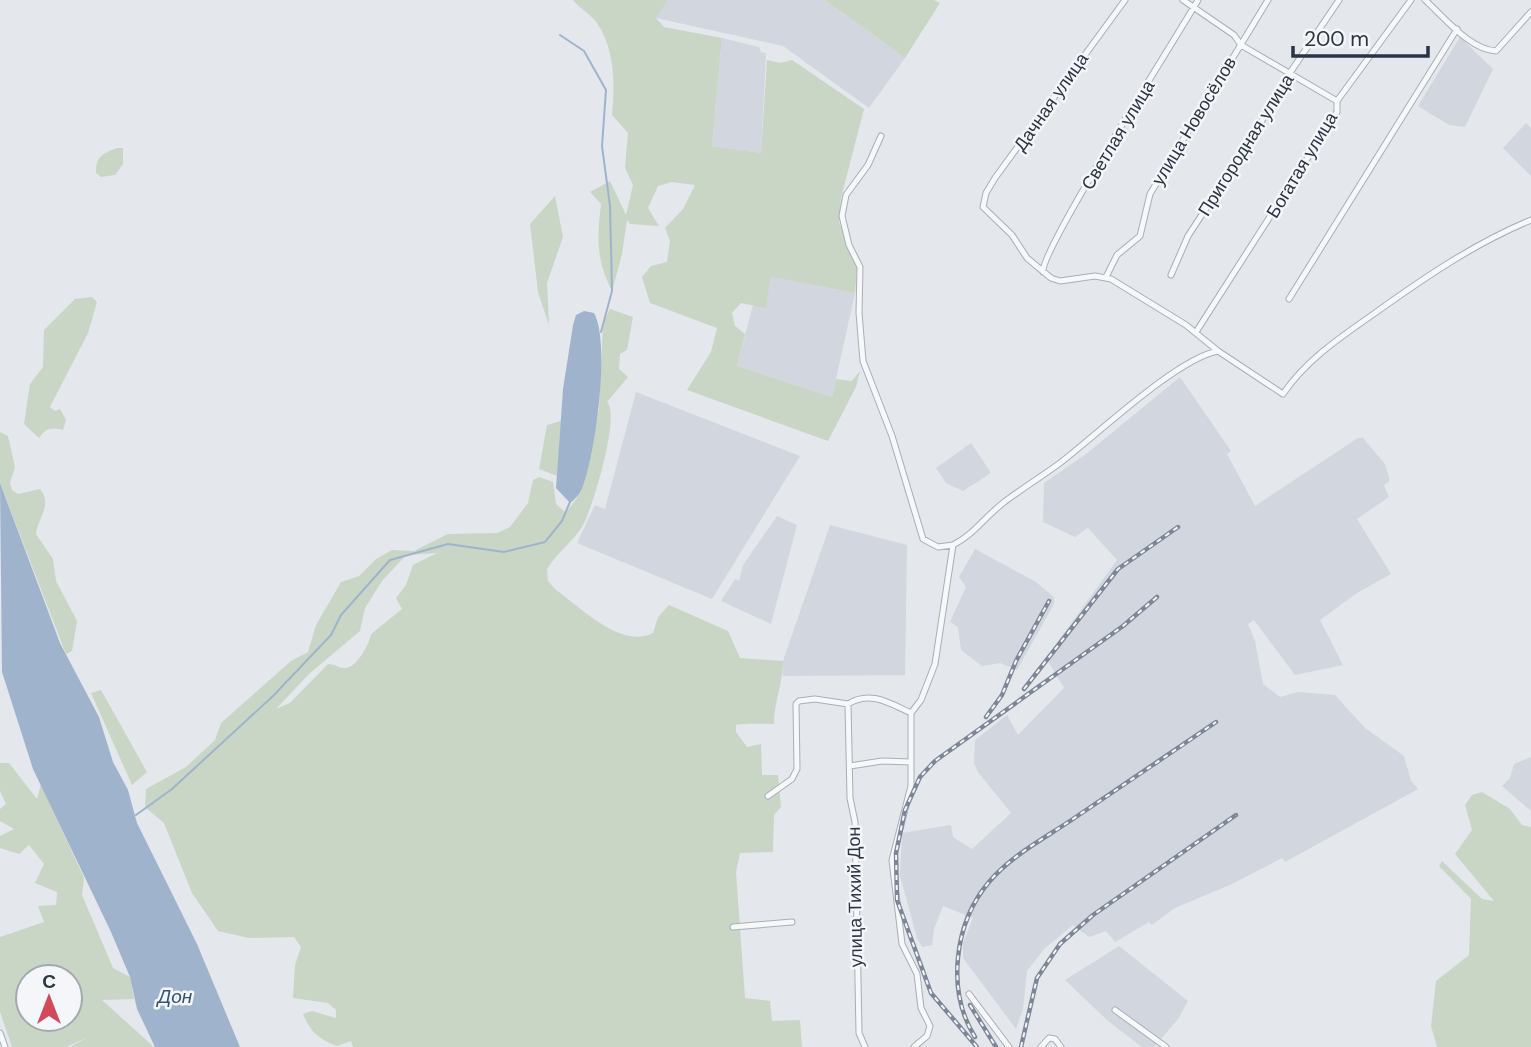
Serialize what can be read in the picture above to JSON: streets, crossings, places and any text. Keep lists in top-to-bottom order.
{
  "streets": {
    "street": [
      "Дачная улица",
      "улица Новосёлов",
      "Светлая улица",
      "Пригородная улица",
      "Богатая улица",
      "улица Тихий Дон"
    ]
  },
  "crossings": [
    ["Дачная улица", "Светлая улица"]
  ],
  "water": ["Дон"],
  "scale_bar": "200 m",
  "north": "top"
}
